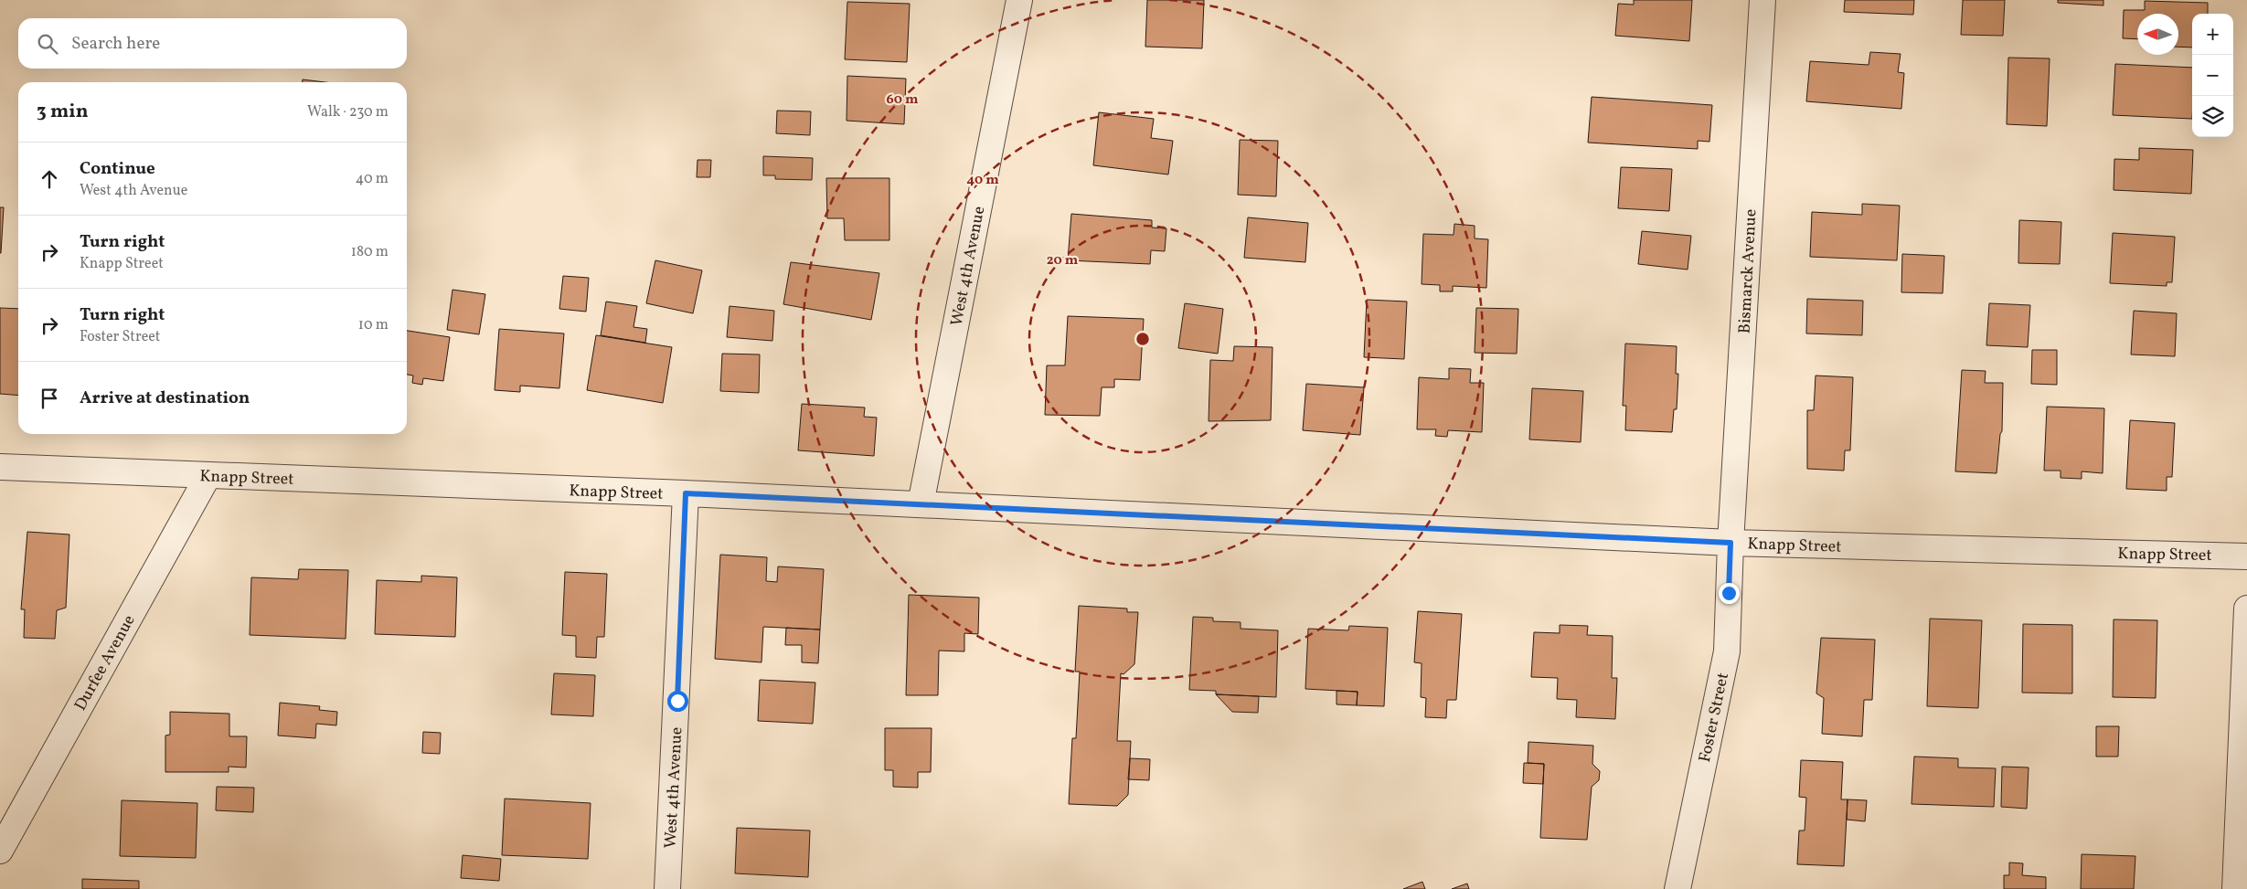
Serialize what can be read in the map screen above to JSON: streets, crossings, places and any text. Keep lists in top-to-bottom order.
{
  "streets": {
    "street": [
      "West 4th Avenue",
      "Bismarck Avenue",
      "Knapp Street",
      "Durfee Avenue",
      "Foster Street"
    ]
  },
  "crossings": [
    ["West 4th Avenue", "Knapp Street"],
    ["Bismarck Avenue", "Knapp Street"],
    ["Bismarck Avenue", "Foster Street"],
    ["Knapp Street", "Durfee Avenue"],
    ["Knapp Street", "Foster Street"]
  ],
  "north": "left",
  "page": {
    "map_buttons": ["+", "−"],
    "search": "Search here",
    "heading": ["3 min", "Walk · 230 m"],
    "list": [
      ["Continue", "West 4th Avenue", "40 m"],
      ["Turn right", "Knapp Street", "180 m"],
      ["Turn right", "Foster Street", "10 m"],
      "Arrive at destination"
    ]
  },
  "rings": ["60 m", "40 m", "20 m"]
}
